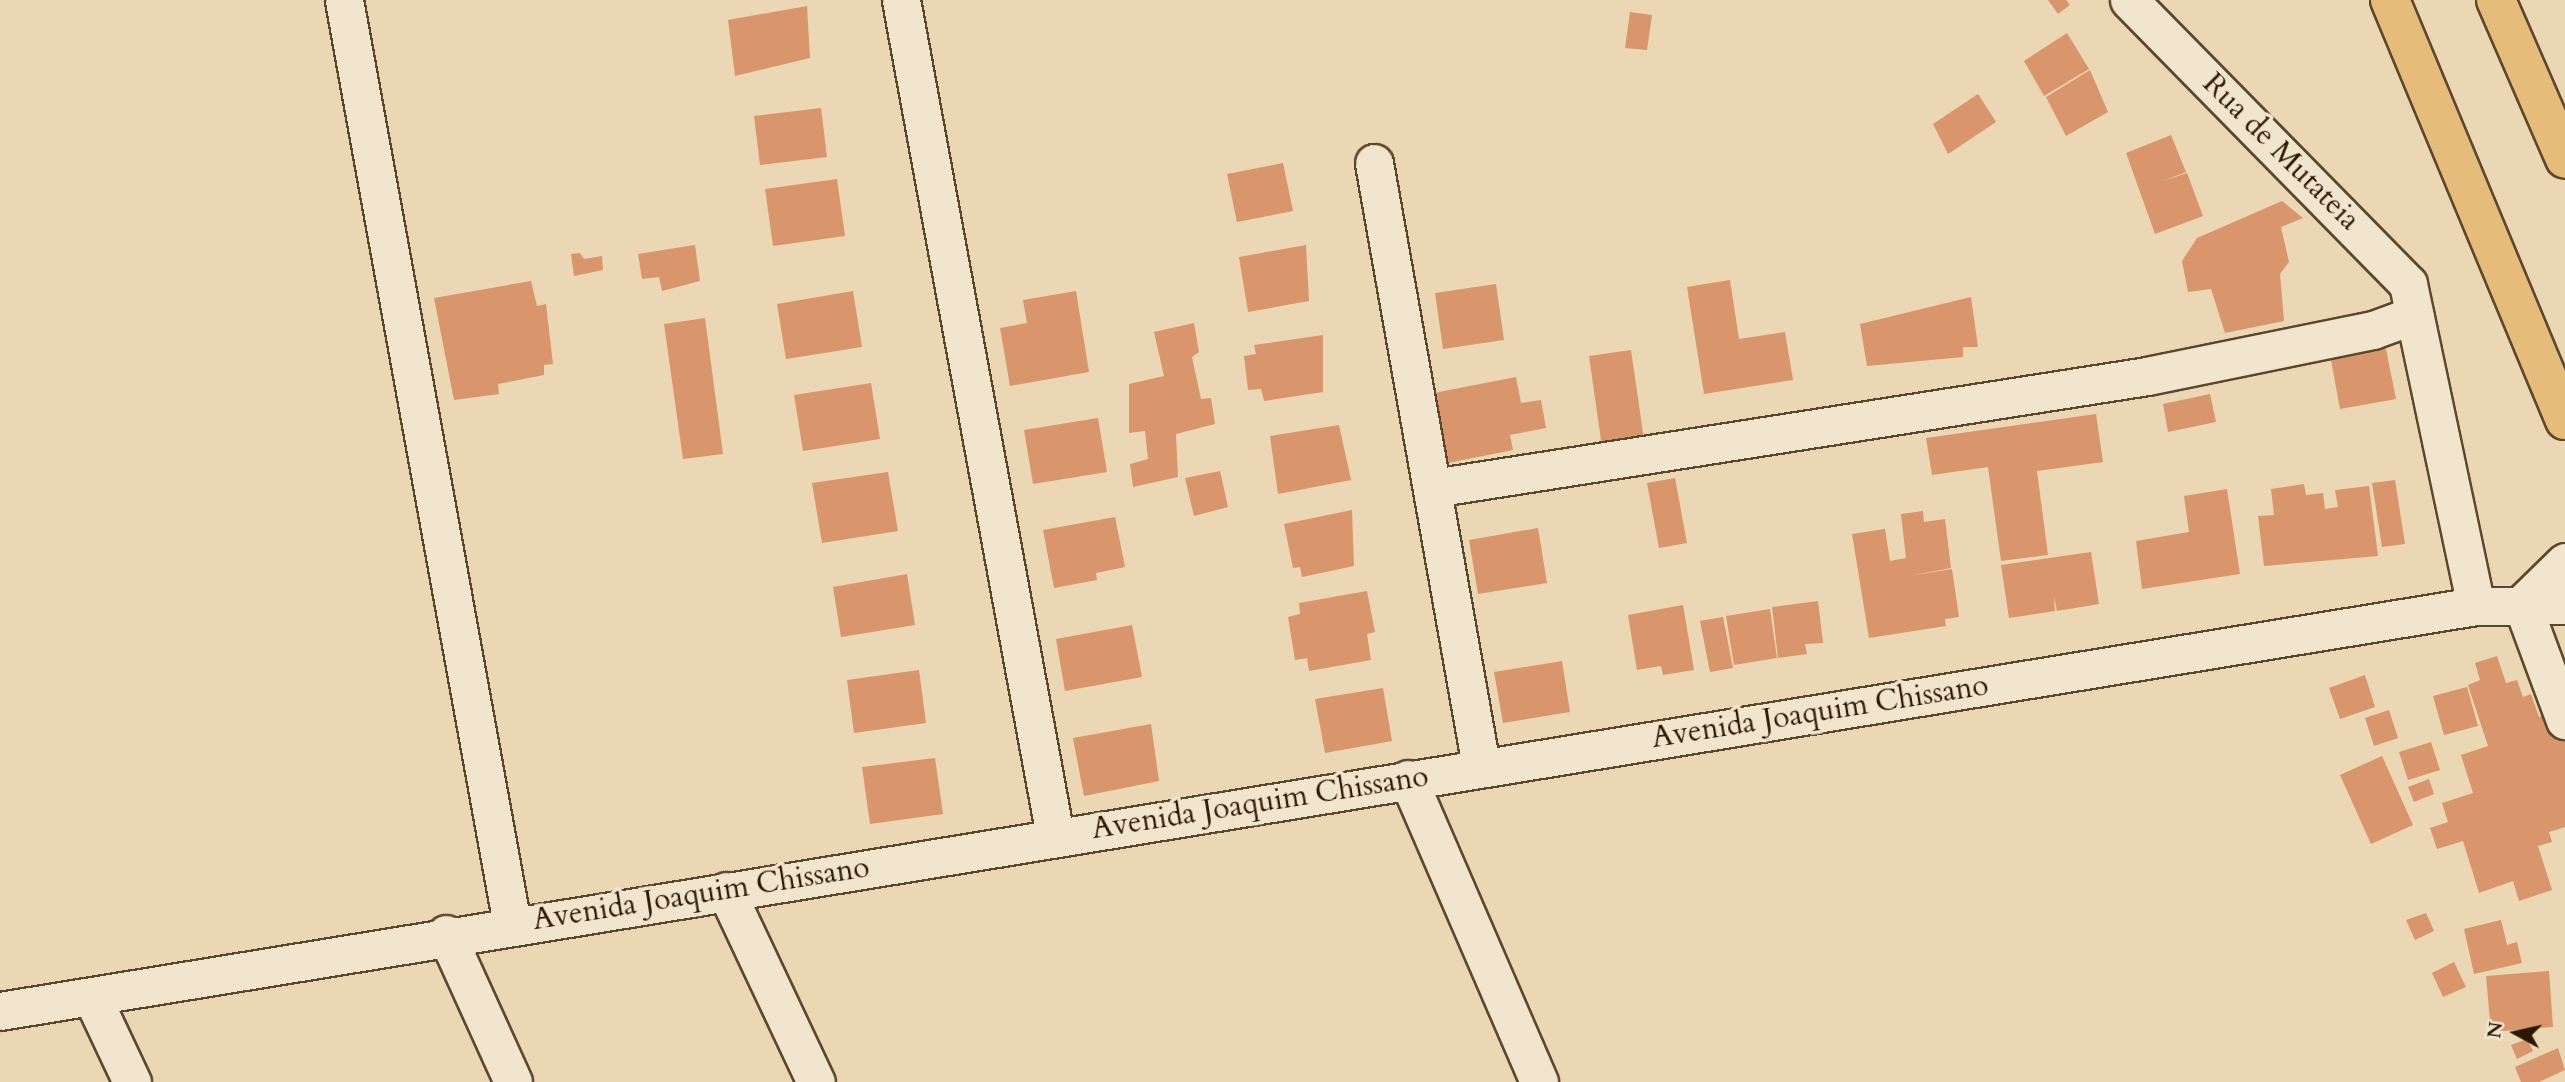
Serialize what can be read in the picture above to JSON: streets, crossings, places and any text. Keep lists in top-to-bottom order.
{
  "streets": {
    "street": ["Rua de Mutateia", "Avenida Joaquim Chissano"]
  },
  "crossings": [
    ["Rua de Mutateia", "Avenida Joaquim Chissano"]
  ],
  "north": "left"
}
